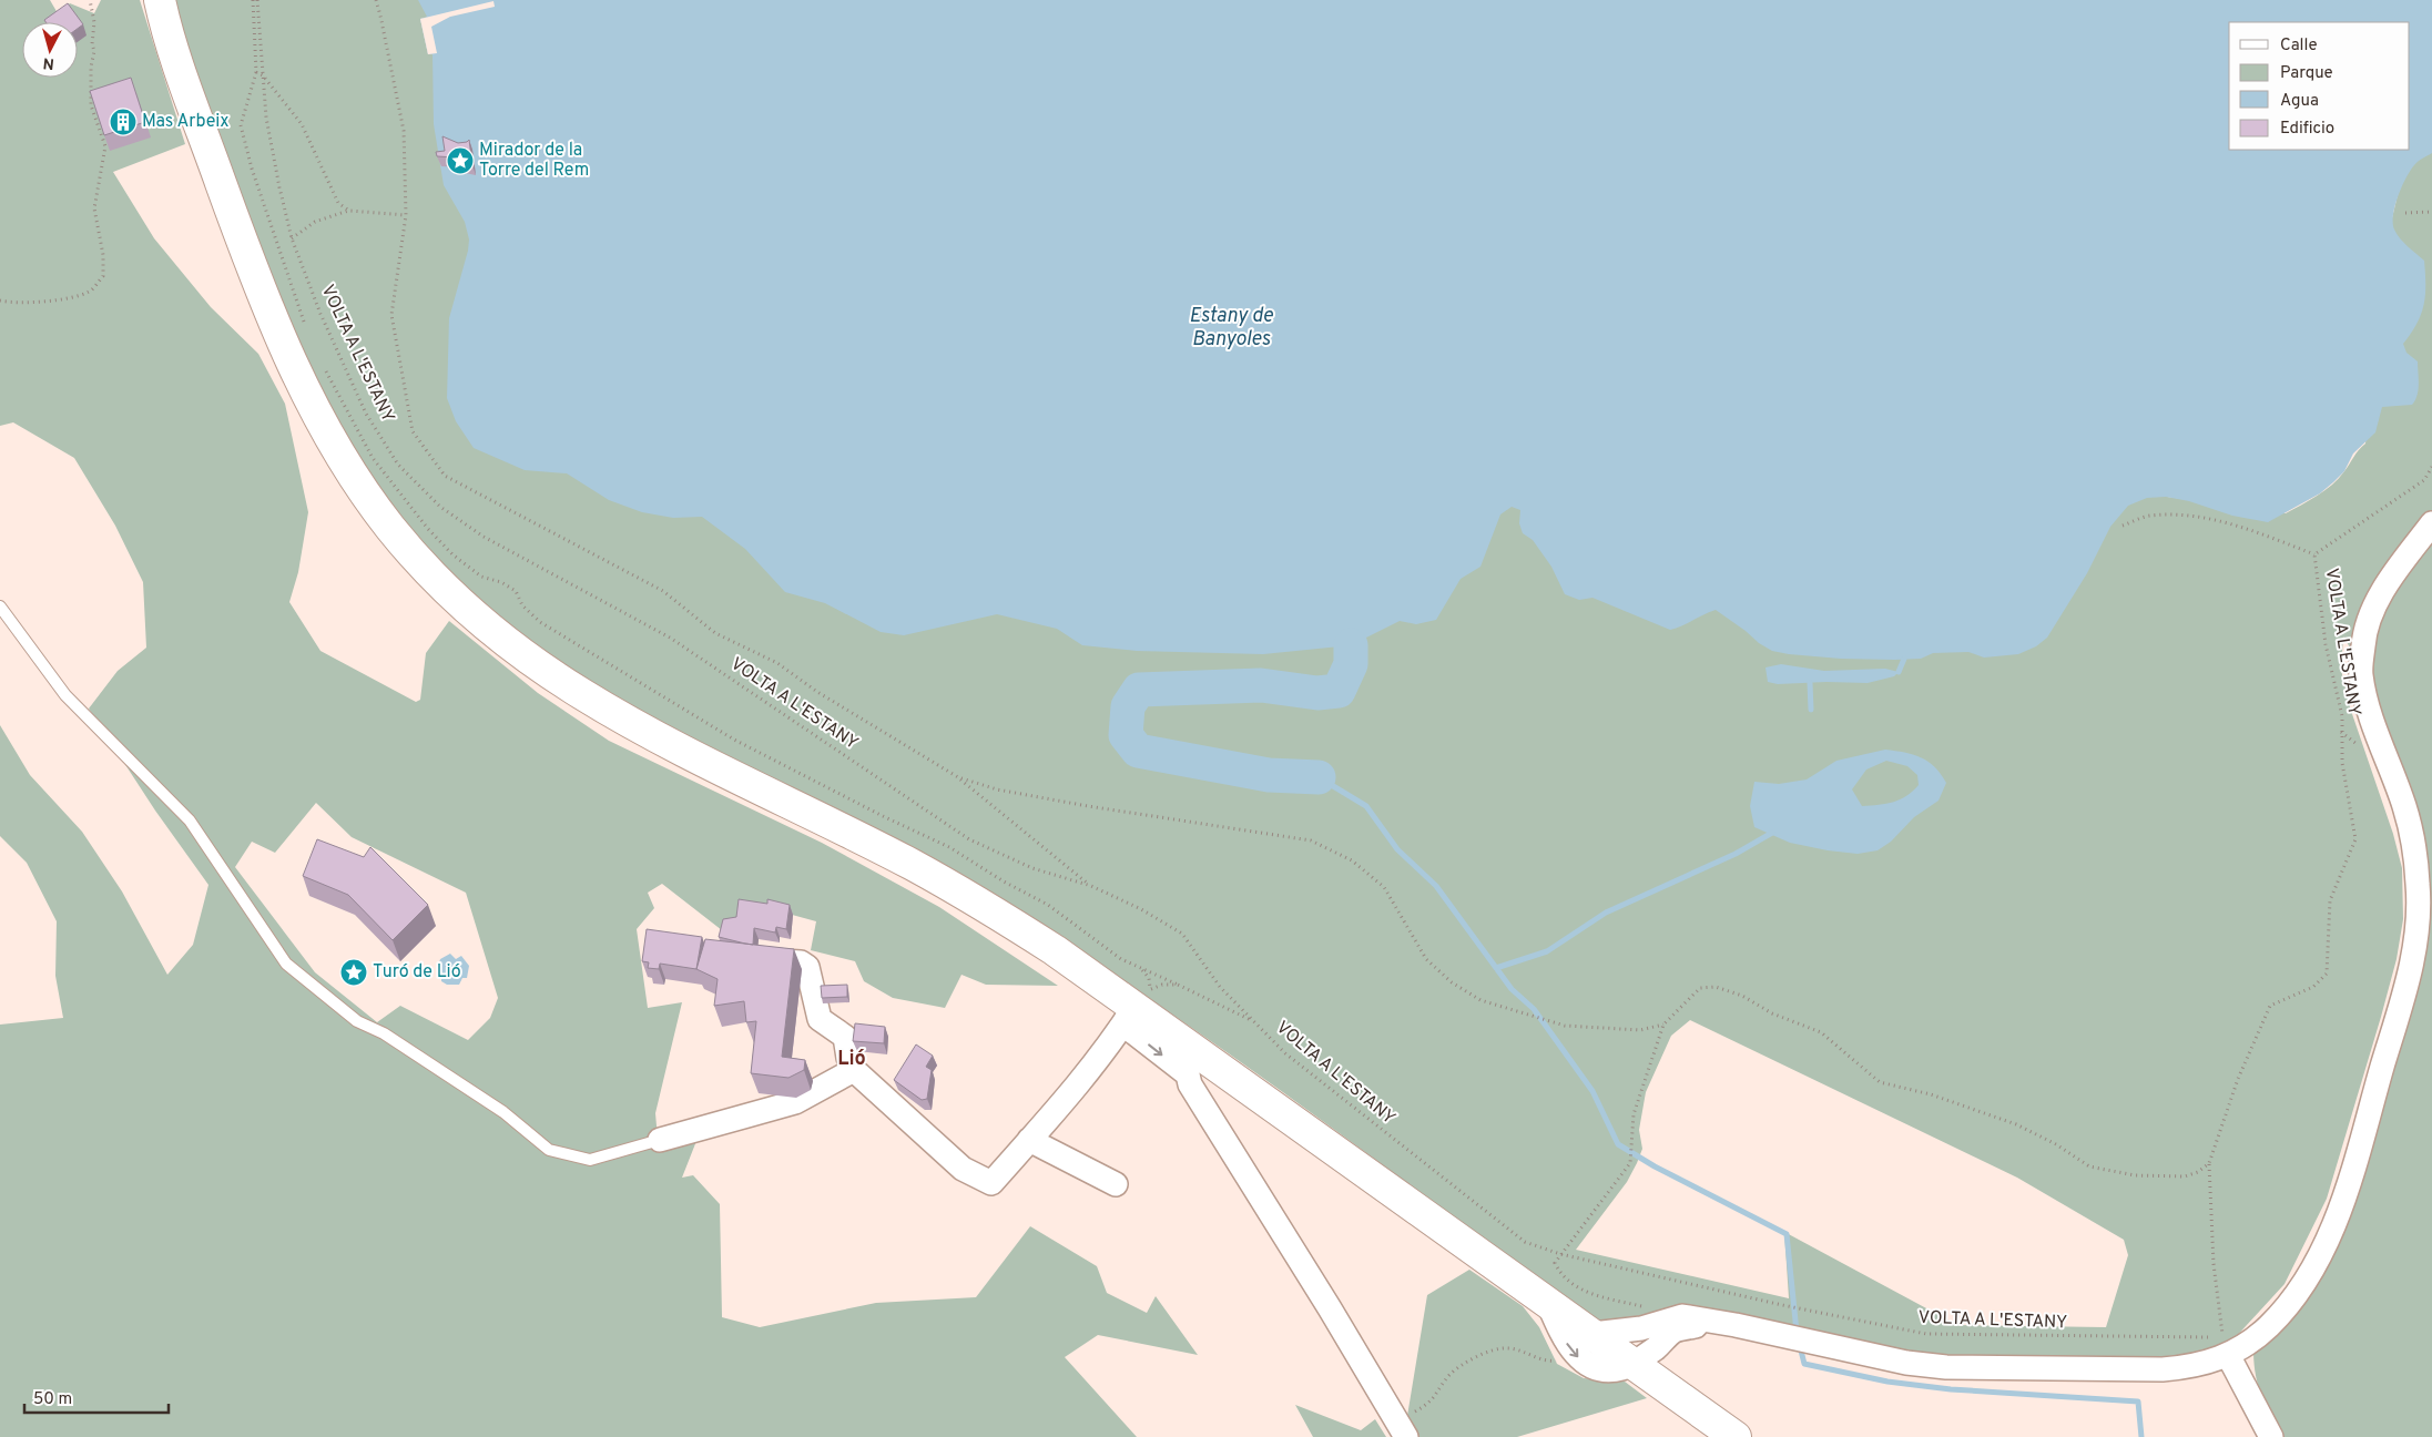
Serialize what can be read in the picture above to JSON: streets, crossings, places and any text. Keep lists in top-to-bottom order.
{
  "streets": {
    "path": ["VOLTA A L'ESTANY"]
  },
  "districts": ["Lió"],
  "water": ["Estany de Banyoles"],
  "places": {
    "building": ["Mas Arbeix"],
    "place": ["Mirador de la Torre del Rem", "Turó de Lió"]
  },
  "legend": [
    "Calle",
    "Parque",
    "Agua",
    "Edificio"
  ],
  "scale_bar": "50 m",
  "north": "bottom"
}
